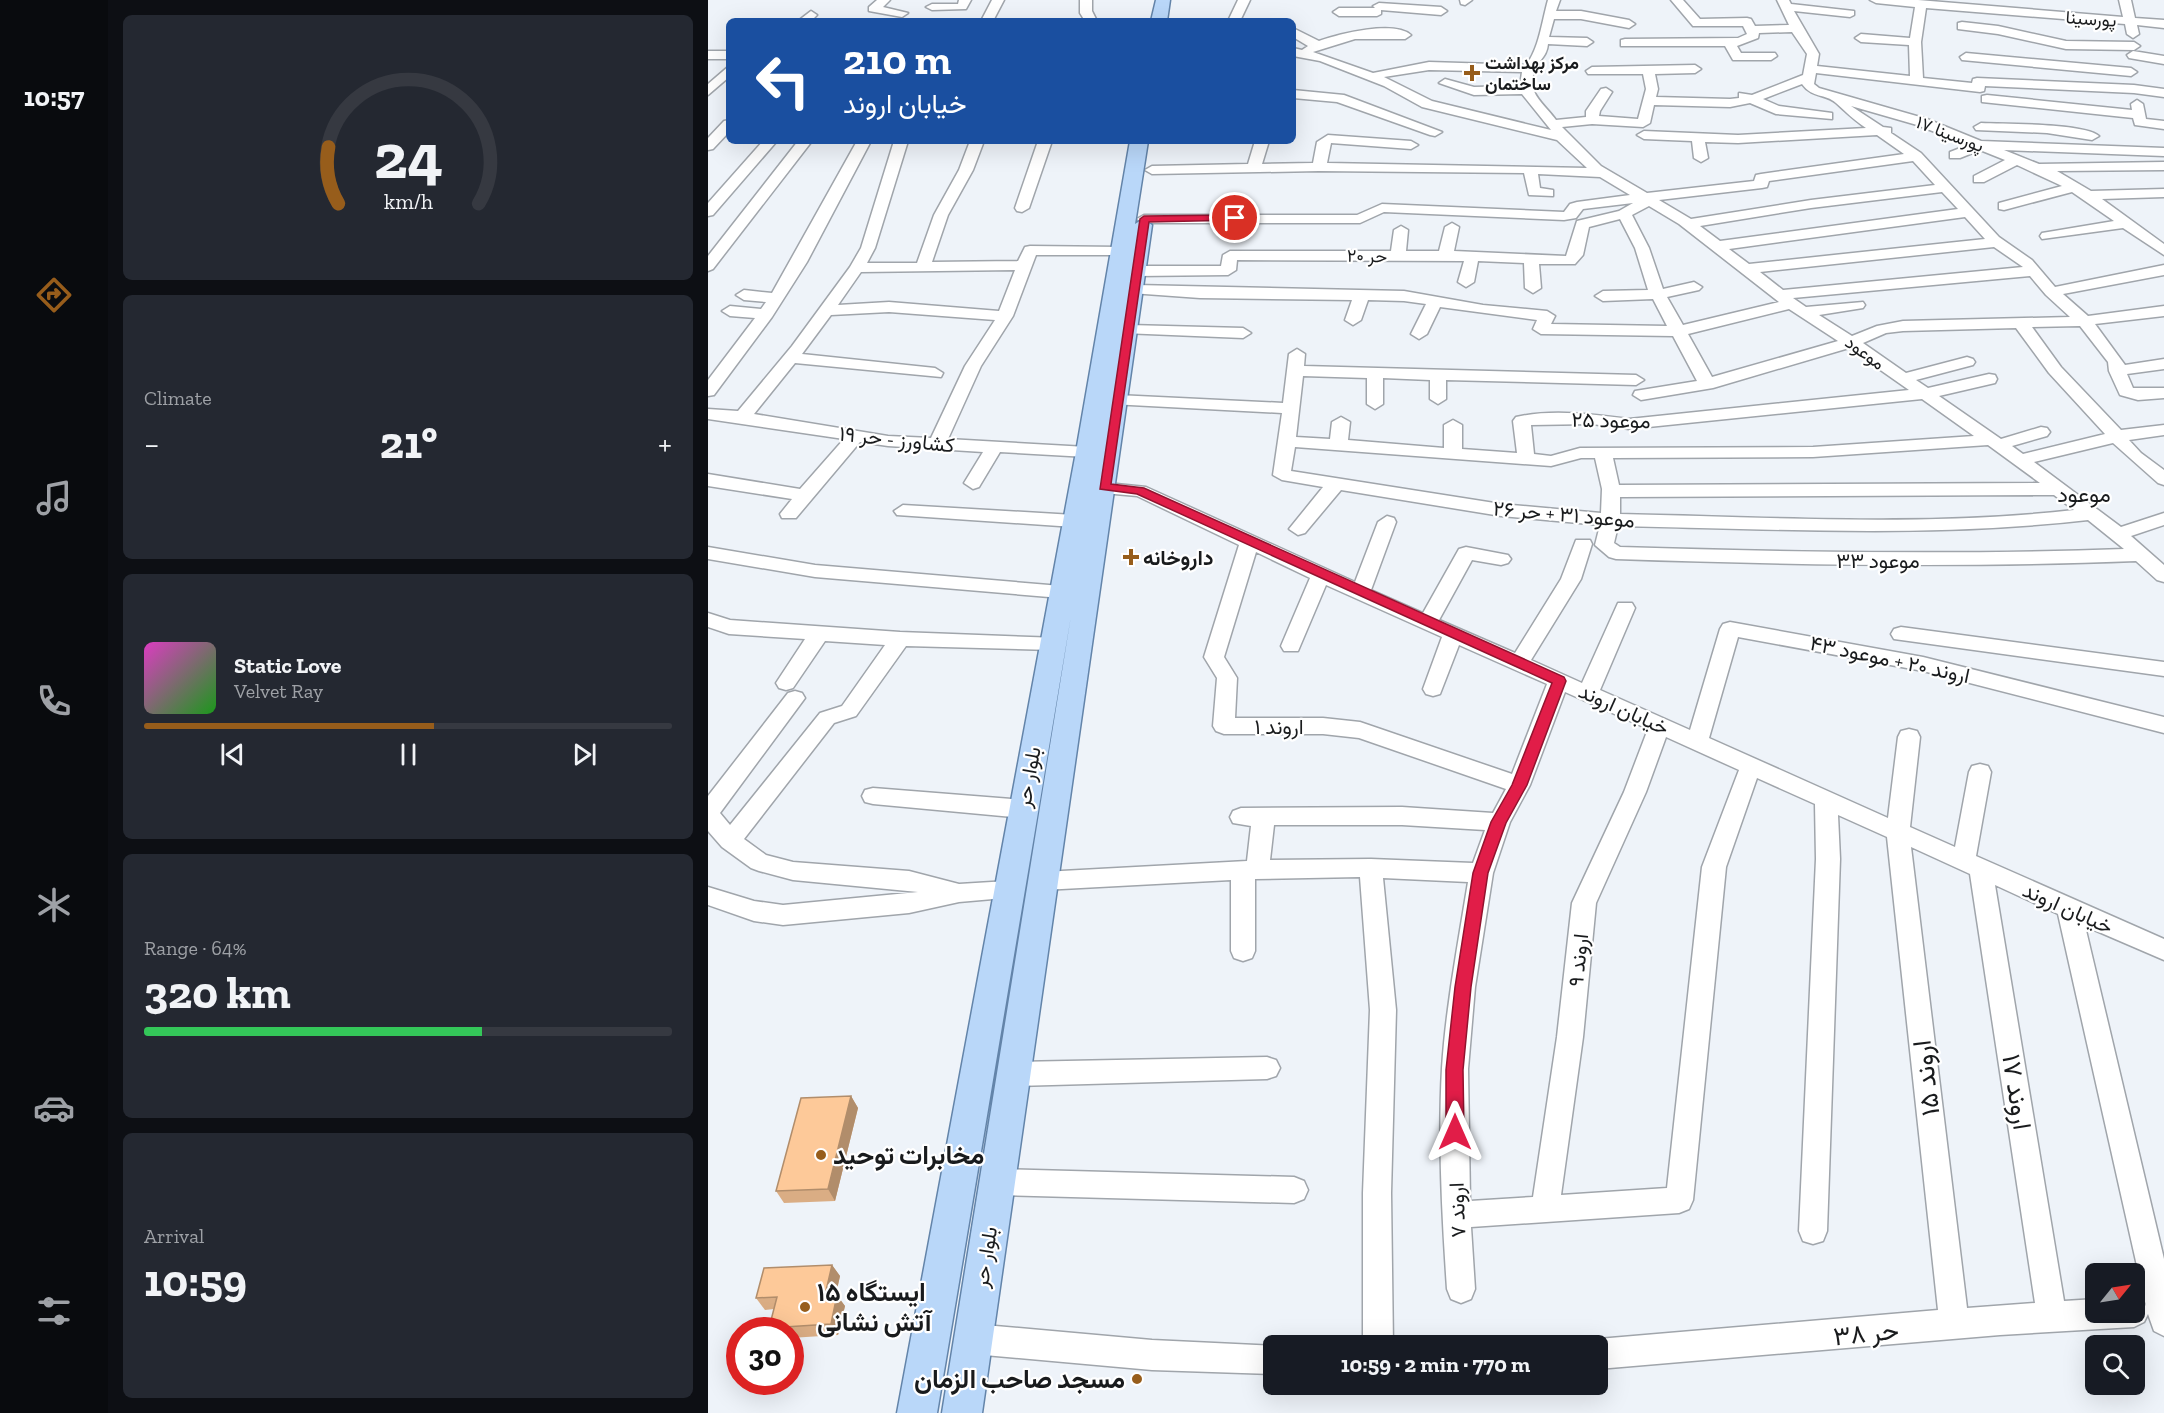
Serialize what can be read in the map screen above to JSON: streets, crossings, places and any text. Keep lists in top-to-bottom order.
{
  "streets": {
    "main road": ["بلوار حر"],
    "street": [
      "پورسینا",
      "پورسینا ۱۷",
      "حر ۲۰",
      "موعود",
      "موعود ۲۵",
      "کشاورز - حر ۱۹",
      "موعود ۳۱ + حر ۲۶",
      "موعود ۳۳",
      "اروند ۲۰ + موعود ۴۳",
      "خیابان اروند",
      "اروند ۱",
      "اروند ۹",
      "اروند ۱۵",
      "اروند ۱۷",
      "اروند ۷",
      "حر ۳۸"
    ]
  },
  "crossings": [
    ["حر ۲۰", "بلوار حر"],
    ["موعود", "موعود ۲۵"],
    ["موعود", "موعود ۳۱ + حر ۲۶"],
    ["موعود", "موعود ۳۳"],
    ["موعود ۲۵", "موعود ۳۱ + حر ۲۶"],
    ["موعود ۲۵", "موعود ۳۳"],
    ["کشاورز - حر ۱۹", "بلوار حر"],
    ["اروند ۲۰ + موعود ۴۳", "خیابان اروند"],
    ["خیابان اروند", "اروند ۱"],
    ["خیابان اروند", "بلوار حر"],
    ["خیابان اروند", "اروند ۹"],
    ["خیابان اروند", "اروند ۱۵"],
    ["خیابان اروند", "اروند ۱۷"],
    ["خیابان اروند", "اروند ۷"],
    ["اروند ۱", "اروند ۷"],
    ["اروند ۱۵", "حر ۳۸"],
    ["اروند ۱۷", "حر ۳۸"]
  ],
  "districts": ["موعود"],
  "places": {
    "health": ["مرکز بهداشت ساختمان", "داروخانه"],
    "other": ["مخابرات توحید", "ایستگاه ۱۵ آتش نشانی", "مسجد صاحب الزمان"]
  },
  "north": "top right",
  "page": {
    "tabs": "10:57",
    "turn": ["210 m", "خیابان اروند"],
    "tile": [
      "Climate",
      ["Range · 64%", "320 km"],
      ["Arrival", "10:59"]
    ],
    "heat": ["−", "21°", "+"],
    "song": ["Static Love", "Velvet Ray"],
    "limit": "30",
    "trip": "10:59 · 2 min · 770 m",
    "gauge": ["24", "km/h"]
  }
}
